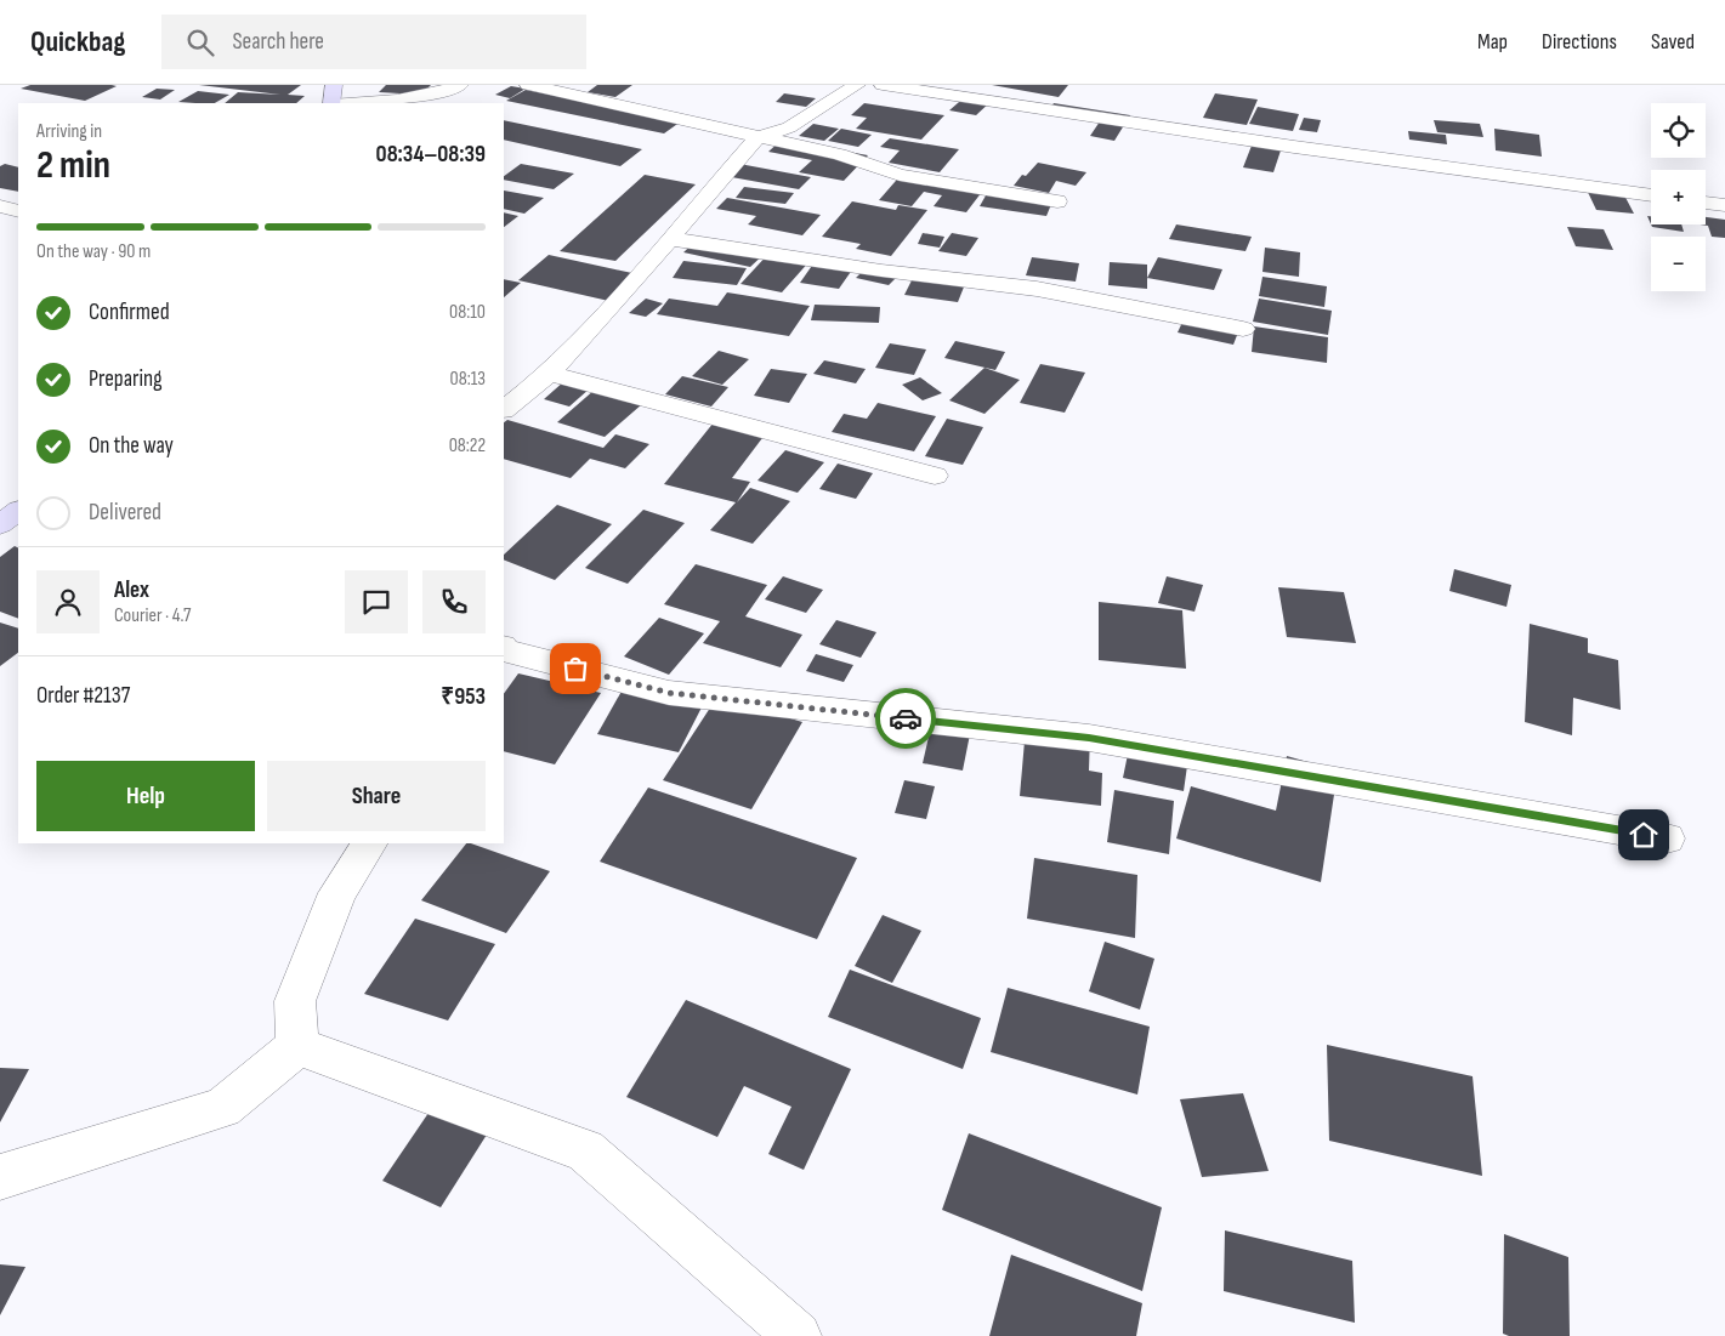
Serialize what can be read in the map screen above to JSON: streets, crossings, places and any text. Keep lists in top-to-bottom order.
{
  "page": {
    "header": "Quickbag",
    "search": "Search here",
    "nav": ["Map", "Directions", "Saved"],
    "map_buttons": ["+", "−"],
    "heading": ["2 min", "Arriving in", "08:34–08:39"],
    "panel": [
      "Alex",
      "Courier · 4.7",
      "Order #2137",
      "₹953"
    ],
    "bar": "On the way · 90 m",
    "list": [
      ["Confirmed", "08:10"],
      ["Preparing", "08:13"],
      ["On the way", "08:22"],
      "Delivered"
    ],
    "buttons": ["Help", "Share"]
  }
}
